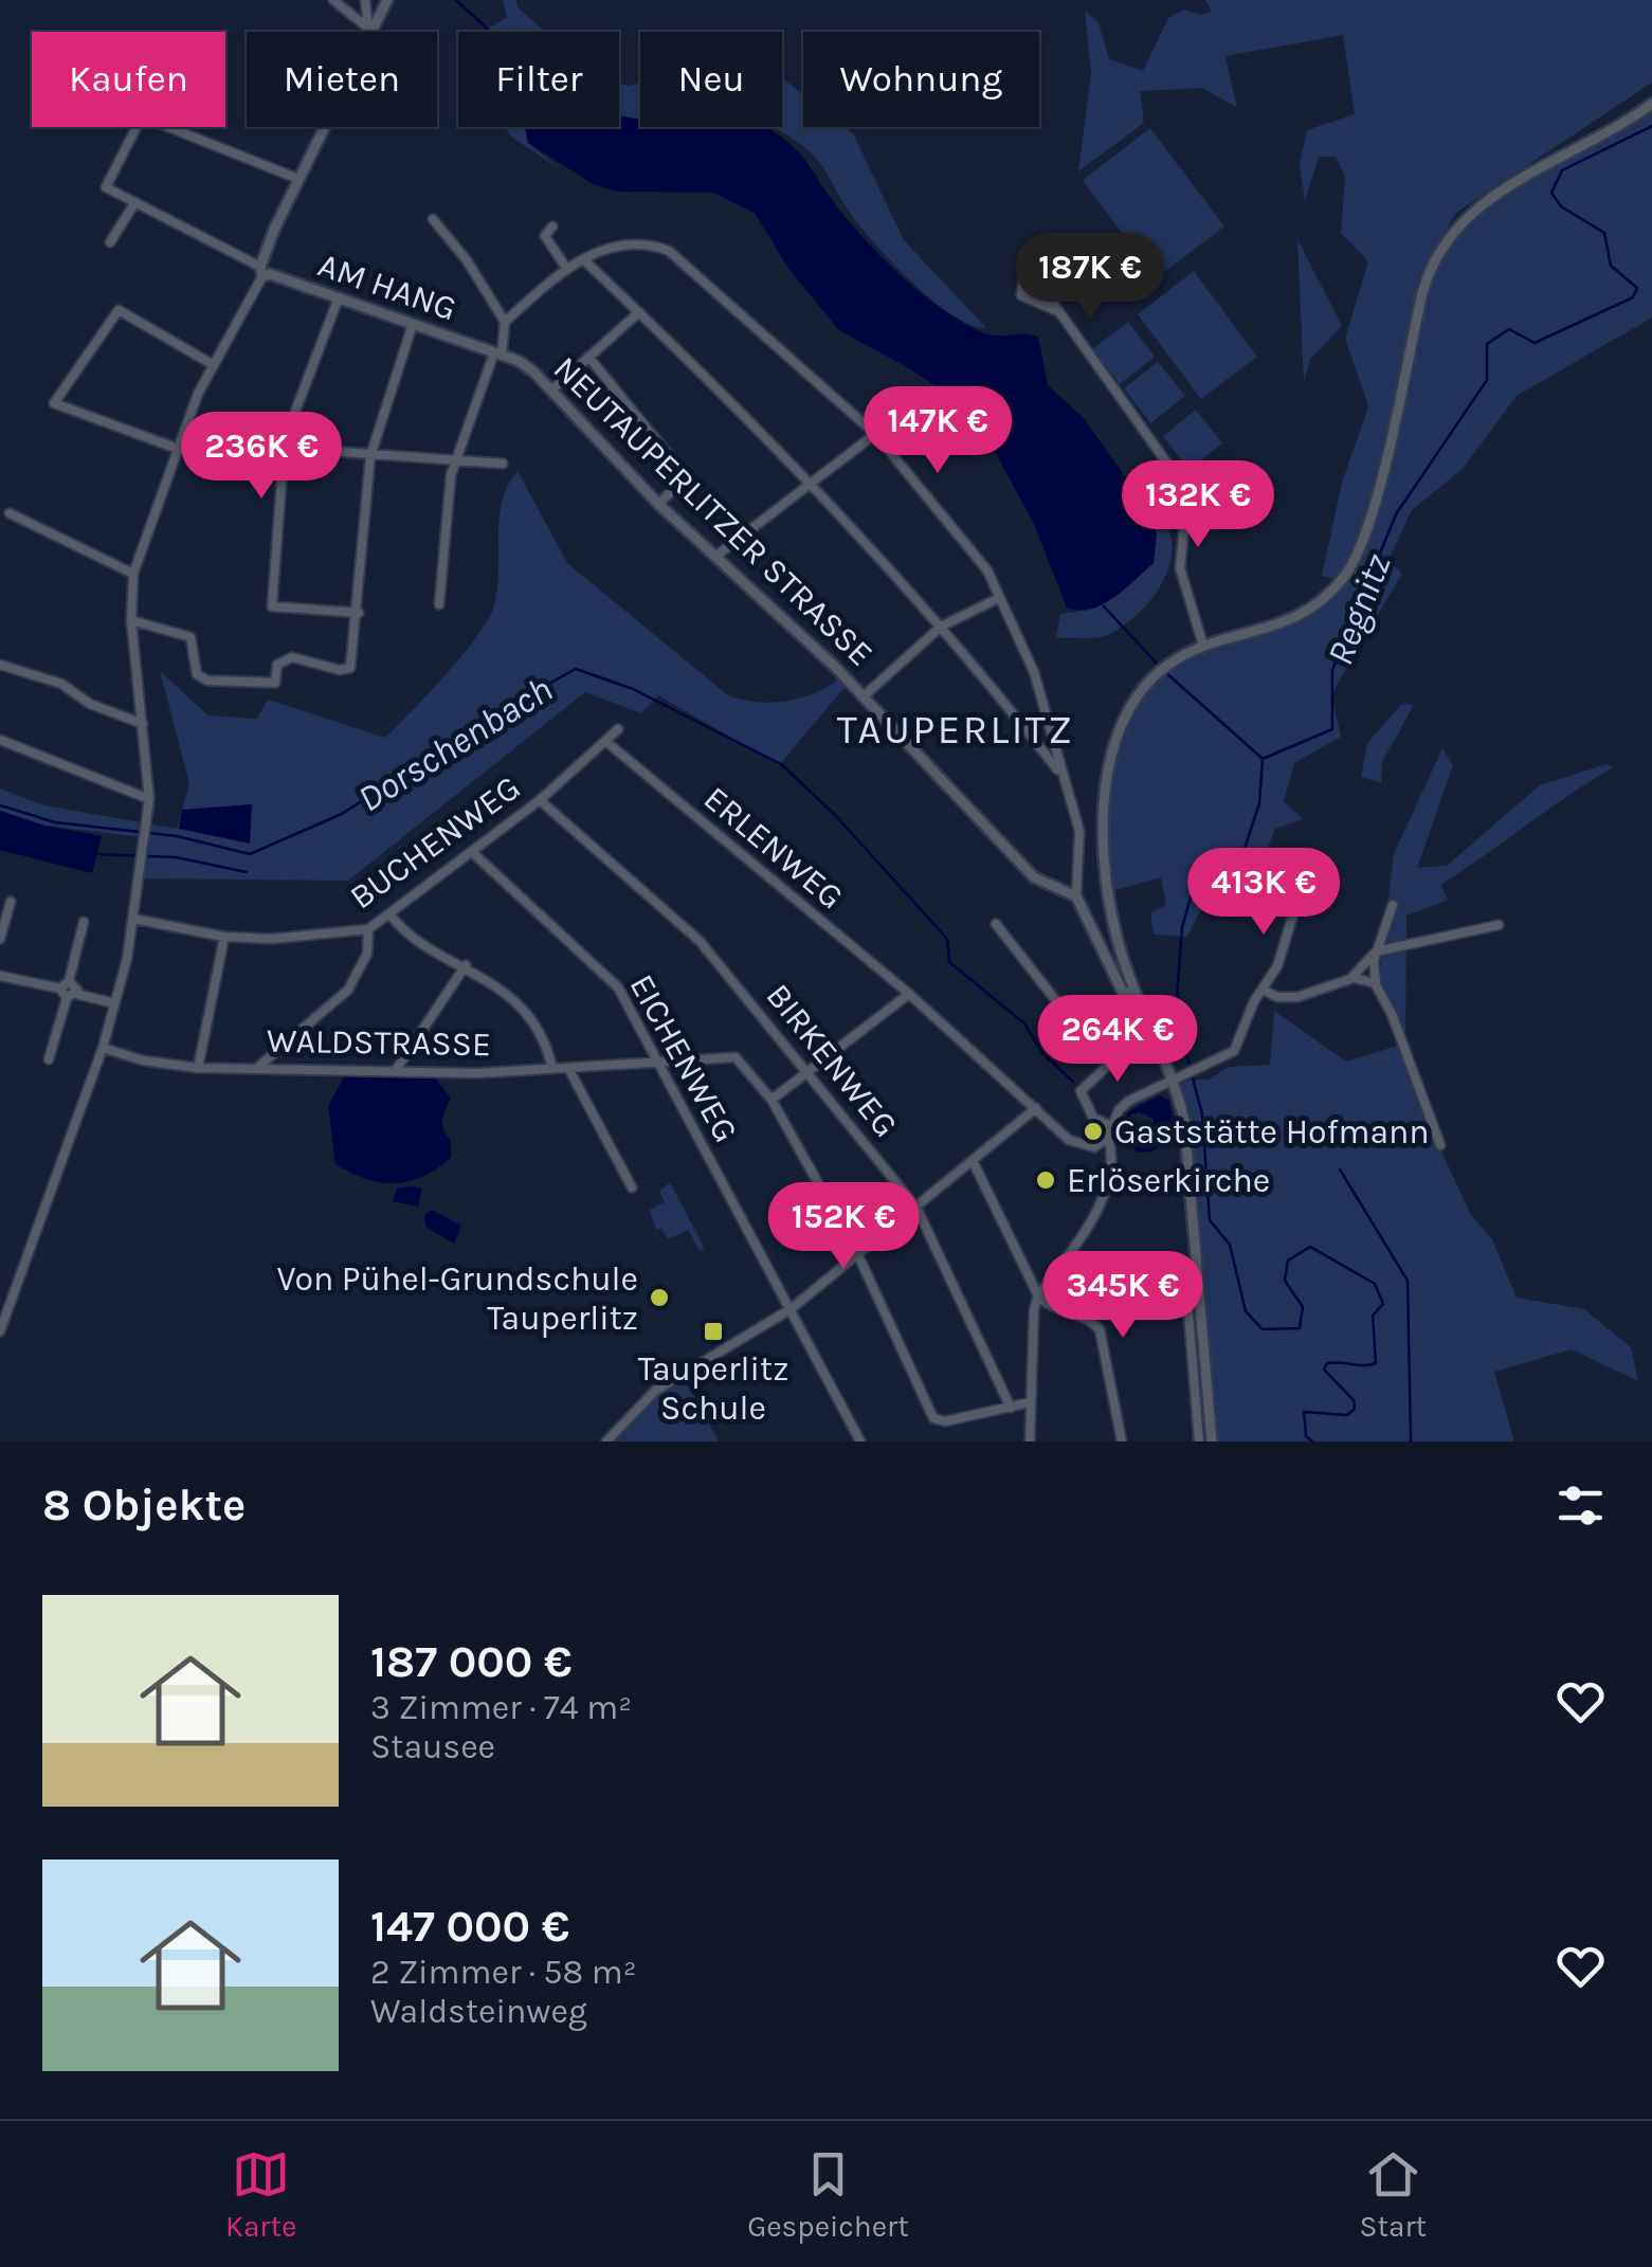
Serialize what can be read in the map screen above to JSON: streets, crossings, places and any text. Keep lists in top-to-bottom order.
{
  "streets": {
    "street": [
      "AM HANG",
      "NEUTAUPERLITZER STRASSE",
      "BUCHENWEG",
      "ERLENWEG",
      "WALDSTRASSE",
      "EICHENWEG",
      "BIRKENWEG"
    ]
  },
  "crossings": [
    ["AM HANG", "NEUTAUPERLITZER STRASSE"],
    ["BUCHENWEG", "ERLENWEG"],
    ["BUCHENWEG", "EICHENWEG"],
    ["BUCHENWEG", "BIRKENWEG"],
    ["WALDSTRASSE", "EICHENWEG"]
  ],
  "districts": ["TAUPERLITZ"],
  "water": ["Regnitz", "Dorschenbach"],
  "places": {
    "other": ["Gaststätte Hofmann", "Erlöserkirche", "Von Pühel-Grundschule Tauperlitz"],
    "transit": ["Tauperlitz Schule"]
  },
  "page": {
    "chip": [
      "Kaufen",
      "Mieten",
      "Filter",
      "Neu",
      "Wohnung"
    ],
    "price": [
      "187K €",
      "147K €",
      "236K €",
      "132K €",
      "413K €",
      "264K €",
      "152K €",
      "345K €"
    ],
    "heading": "8 Objekte",
    "list": [
      {
        "name": "187 000 €",
        "note": "3 Zimmer · 74 m² · Stausee"
      },
      {
        "name": "147 000 €",
        "note": "2 Zimmer · 58 m² · Waldsteinweg"
      }
    ],
    "tabs": ["Karte", "Gespeichert", "Start"]
  }
}
